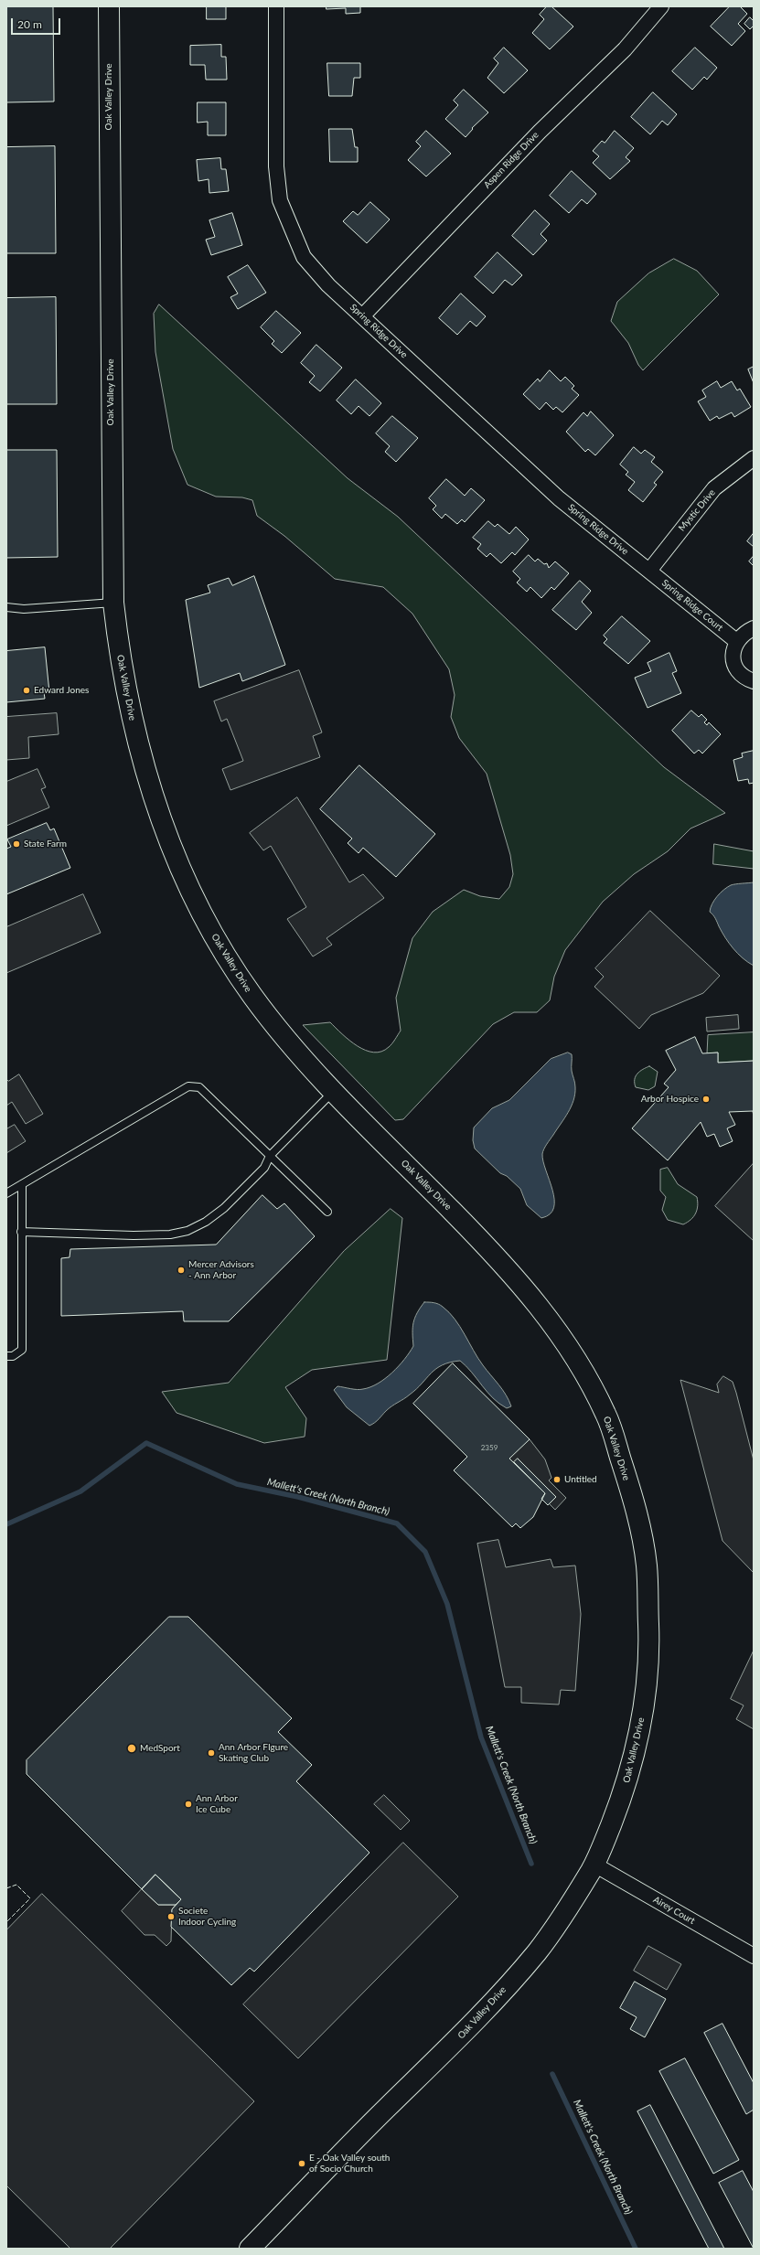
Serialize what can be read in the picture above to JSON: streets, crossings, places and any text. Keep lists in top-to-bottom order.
{
  "streets": {
    "street": [
      "Oak Valley Drive",
      "Aspen Ridge Drive",
      "Spring Ridge Drive",
      "Mystic Drive",
      "Spring Ridge Court",
      "Airey Court"
    ]
  },
  "crossings": [
    ["Oak Valley Drive", "Airey Court"],
    ["Aspen Ridge Drive", "Spring Ridge Drive"],
    ["Spring Ridge Drive", "Mystic Drive"],
    ["Spring Ridge Drive", "Spring Ridge Court"],
    ["Mystic Drive", "Spring Ridge Court"]
  ],
  "water": ["Mallett's Creek (North Branch)"],
  "places": [
    "Edward Jones",
    "State Farm",
    "Arbor Hospice",
    "Mercer Advisors - Ann Arbor",
    "Untitled",
    "MedSport",
    "Ann Arbor FIgure Skating Club",
    "Ann Arbor Ice Cube",
    "Societe Indoor Cycling",
    "E - Oak Valley south of Socio Church"
  ],
  "house_numbers": ["2359"],
  "scale_bar": "20 m"
}
